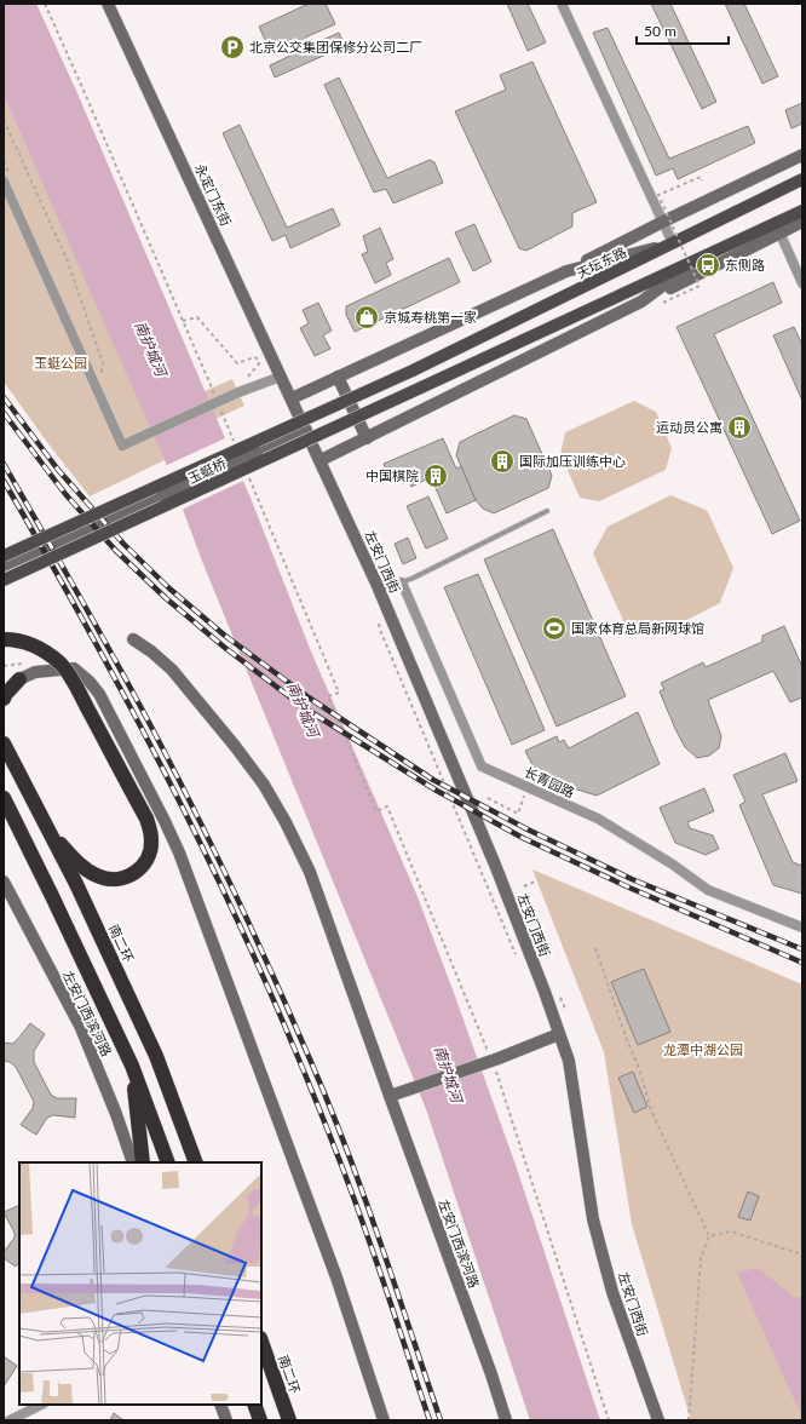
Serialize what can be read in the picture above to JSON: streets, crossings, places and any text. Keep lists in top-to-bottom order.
{
  "streets": {
    "highway": ["南二环"],
    "main road": ["天坛东路", "玉蜓桥"],
    "street": [
      "永定门东街",
      "左安门西街",
      "长青园路",
      "左安门西滨河路"
    ]
  },
  "crossings": [
    ["永定门东街", "左安门西街"],
    ["天坛东路", "玉蜓桥"]
  ],
  "water": ["南护城河"],
  "parks": ["玉蜓公园", "龙潭中湖公园"],
  "places": {
    "parking": ["北京公交集团保修分公司二厂"],
    "bus stop": ["东侧路"],
    "shop": ["京城寿桃第一家"],
    "building": ["运动员公寓", "国际加压训练中心", "中国棋院"],
    "sports": ["国家体育总局新网球馆"]
  },
  "scale_bar": "50 m"
}
